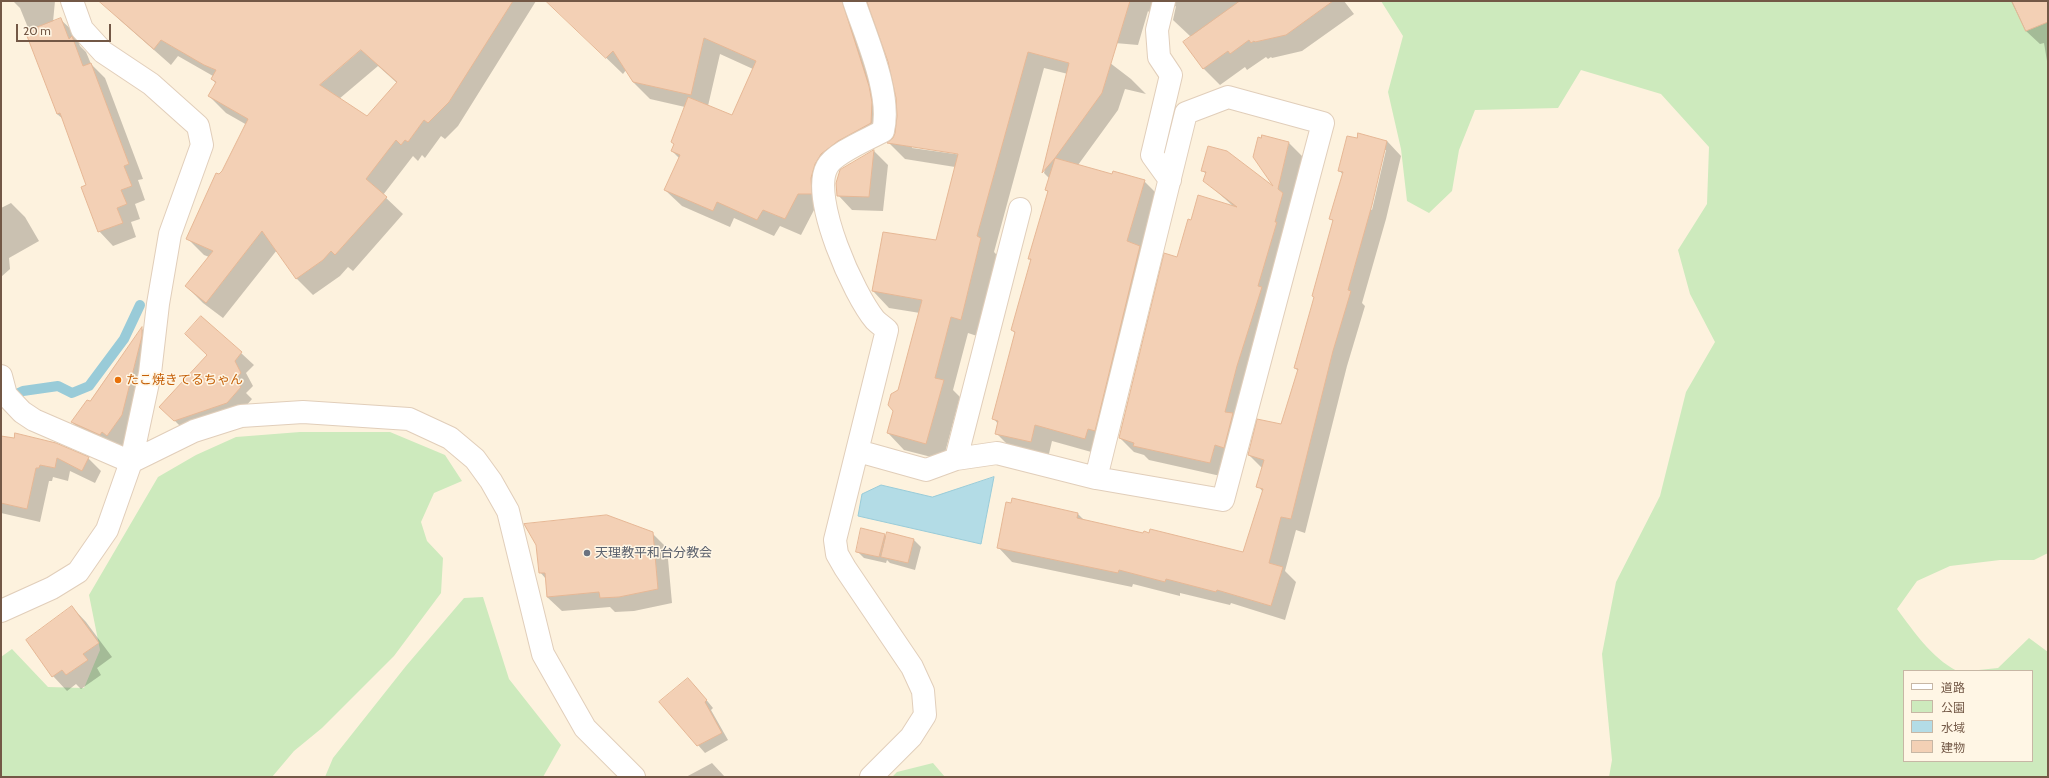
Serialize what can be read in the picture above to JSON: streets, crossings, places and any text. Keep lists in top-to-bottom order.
{
  "places": ["たこ焼きてるちゃん", "天理教平和台分教会"],
  "legend": [
    "道路",
    "公園",
    "水域",
    "建物"
  ],
  "scale_bar": "20 m"
}
